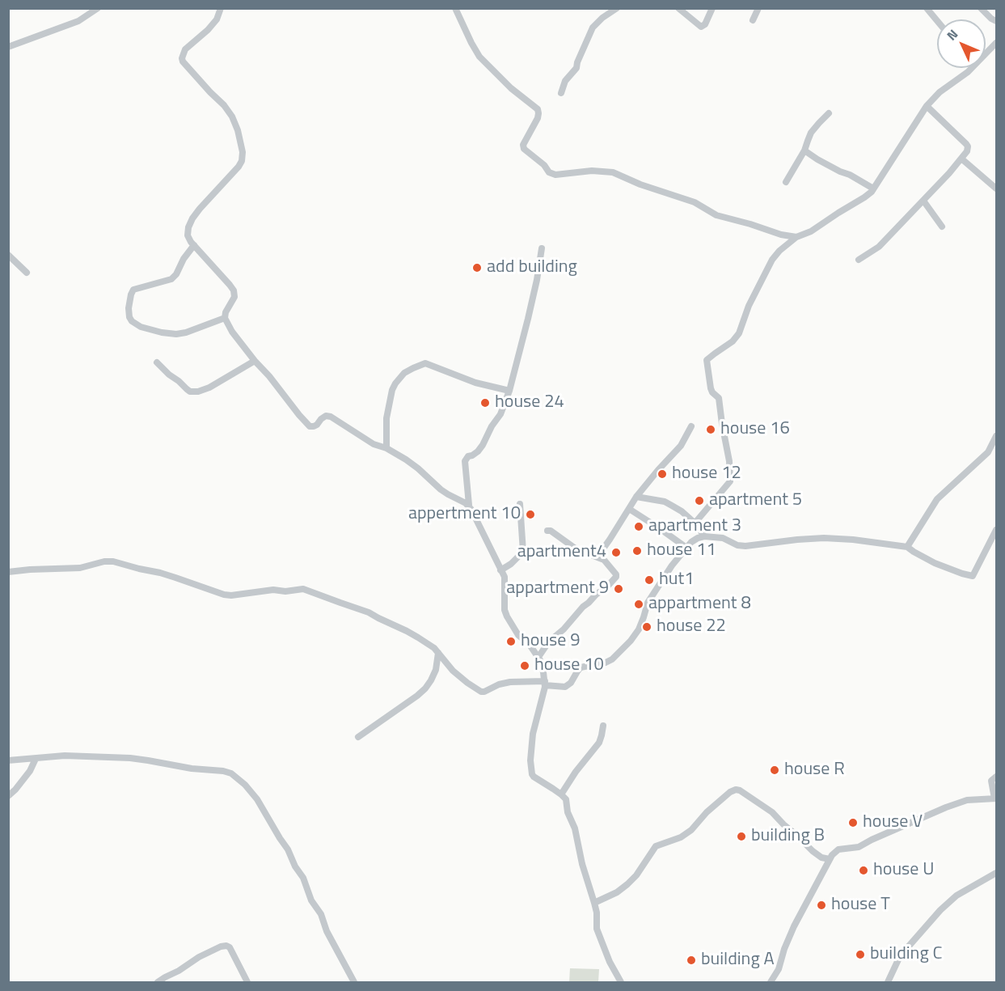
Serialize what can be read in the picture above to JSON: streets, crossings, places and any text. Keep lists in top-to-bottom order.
{
  "places": [
    "add building",
    "house 24",
    "house 16",
    "house 12",
    "apartment 5",
    "appertment 10",
    "apartment 3",
    "house 11",
    "apartment4",
    "hut1",
    "appartment 9",
    "appartment 8",
    "house 22",
    "house 9",
    "house 10",
    "house R",
    "house V",
    "building B",
    "house U",
    "house T",
    "building C",
    "building A"
  ],
  "north": "top left"
}
